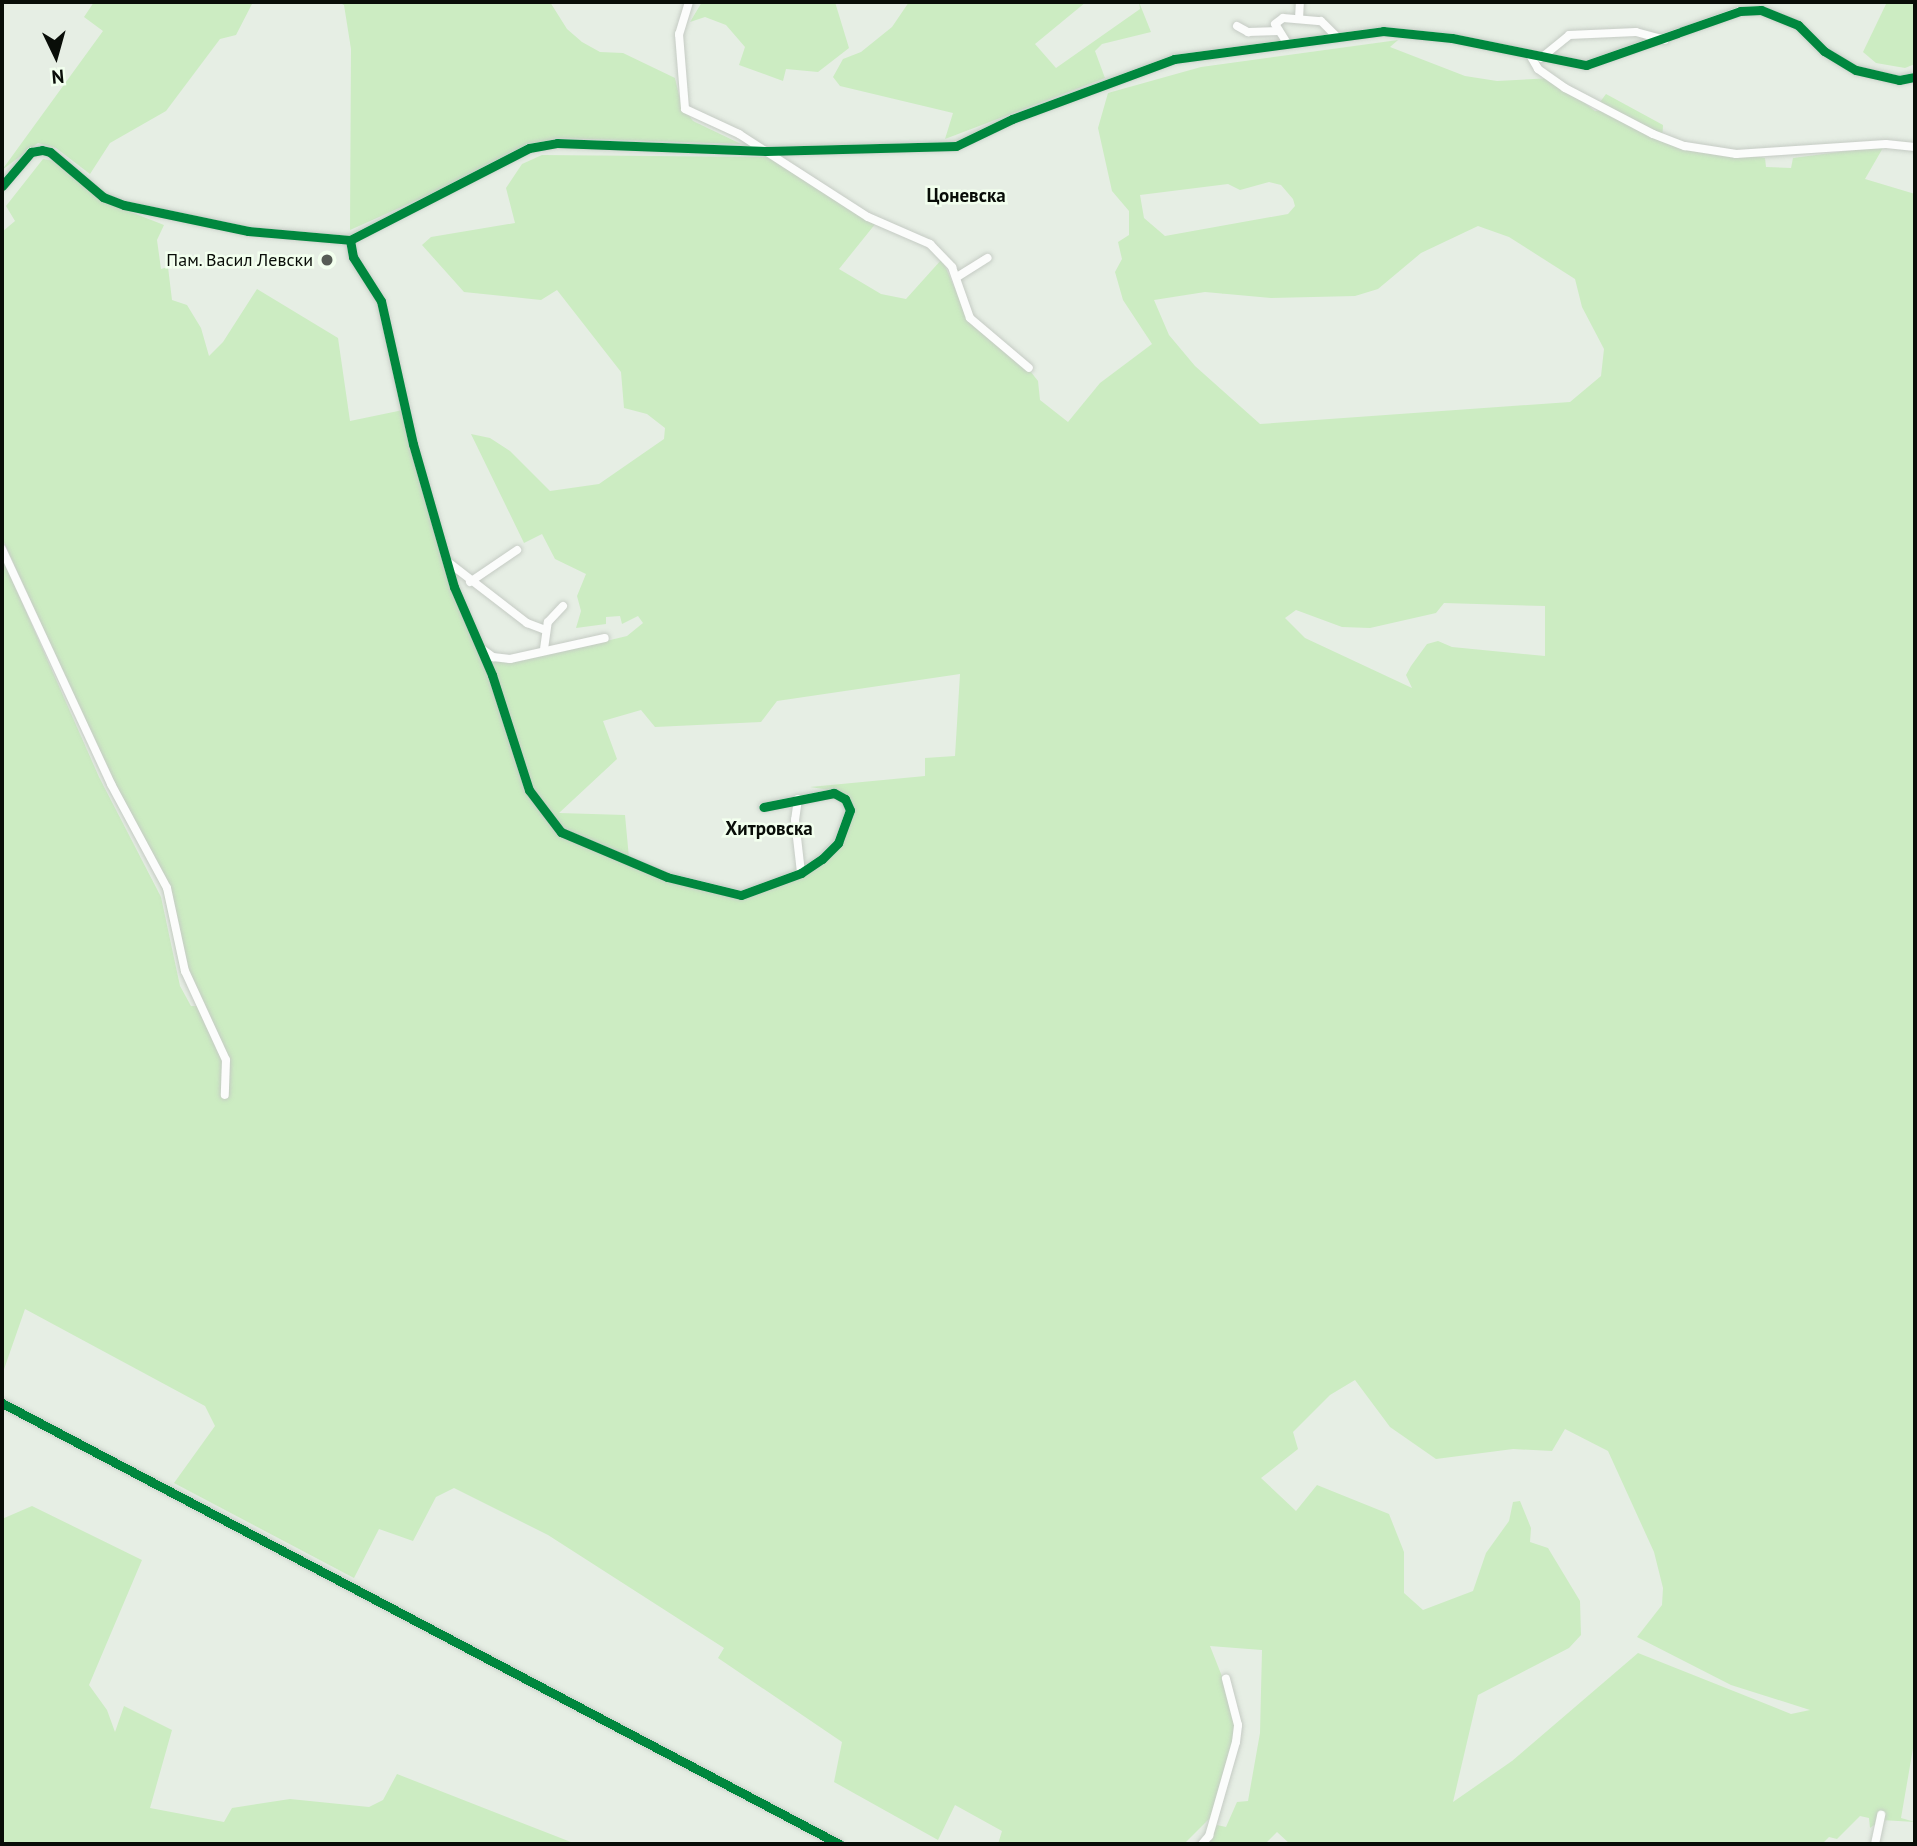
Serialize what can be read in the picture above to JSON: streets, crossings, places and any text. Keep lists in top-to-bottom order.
{
  "districts": ["Цоневска", "Хитровска"],
  "places": ["Пам. Васил Левски"],
  "north": "bottom"
}
